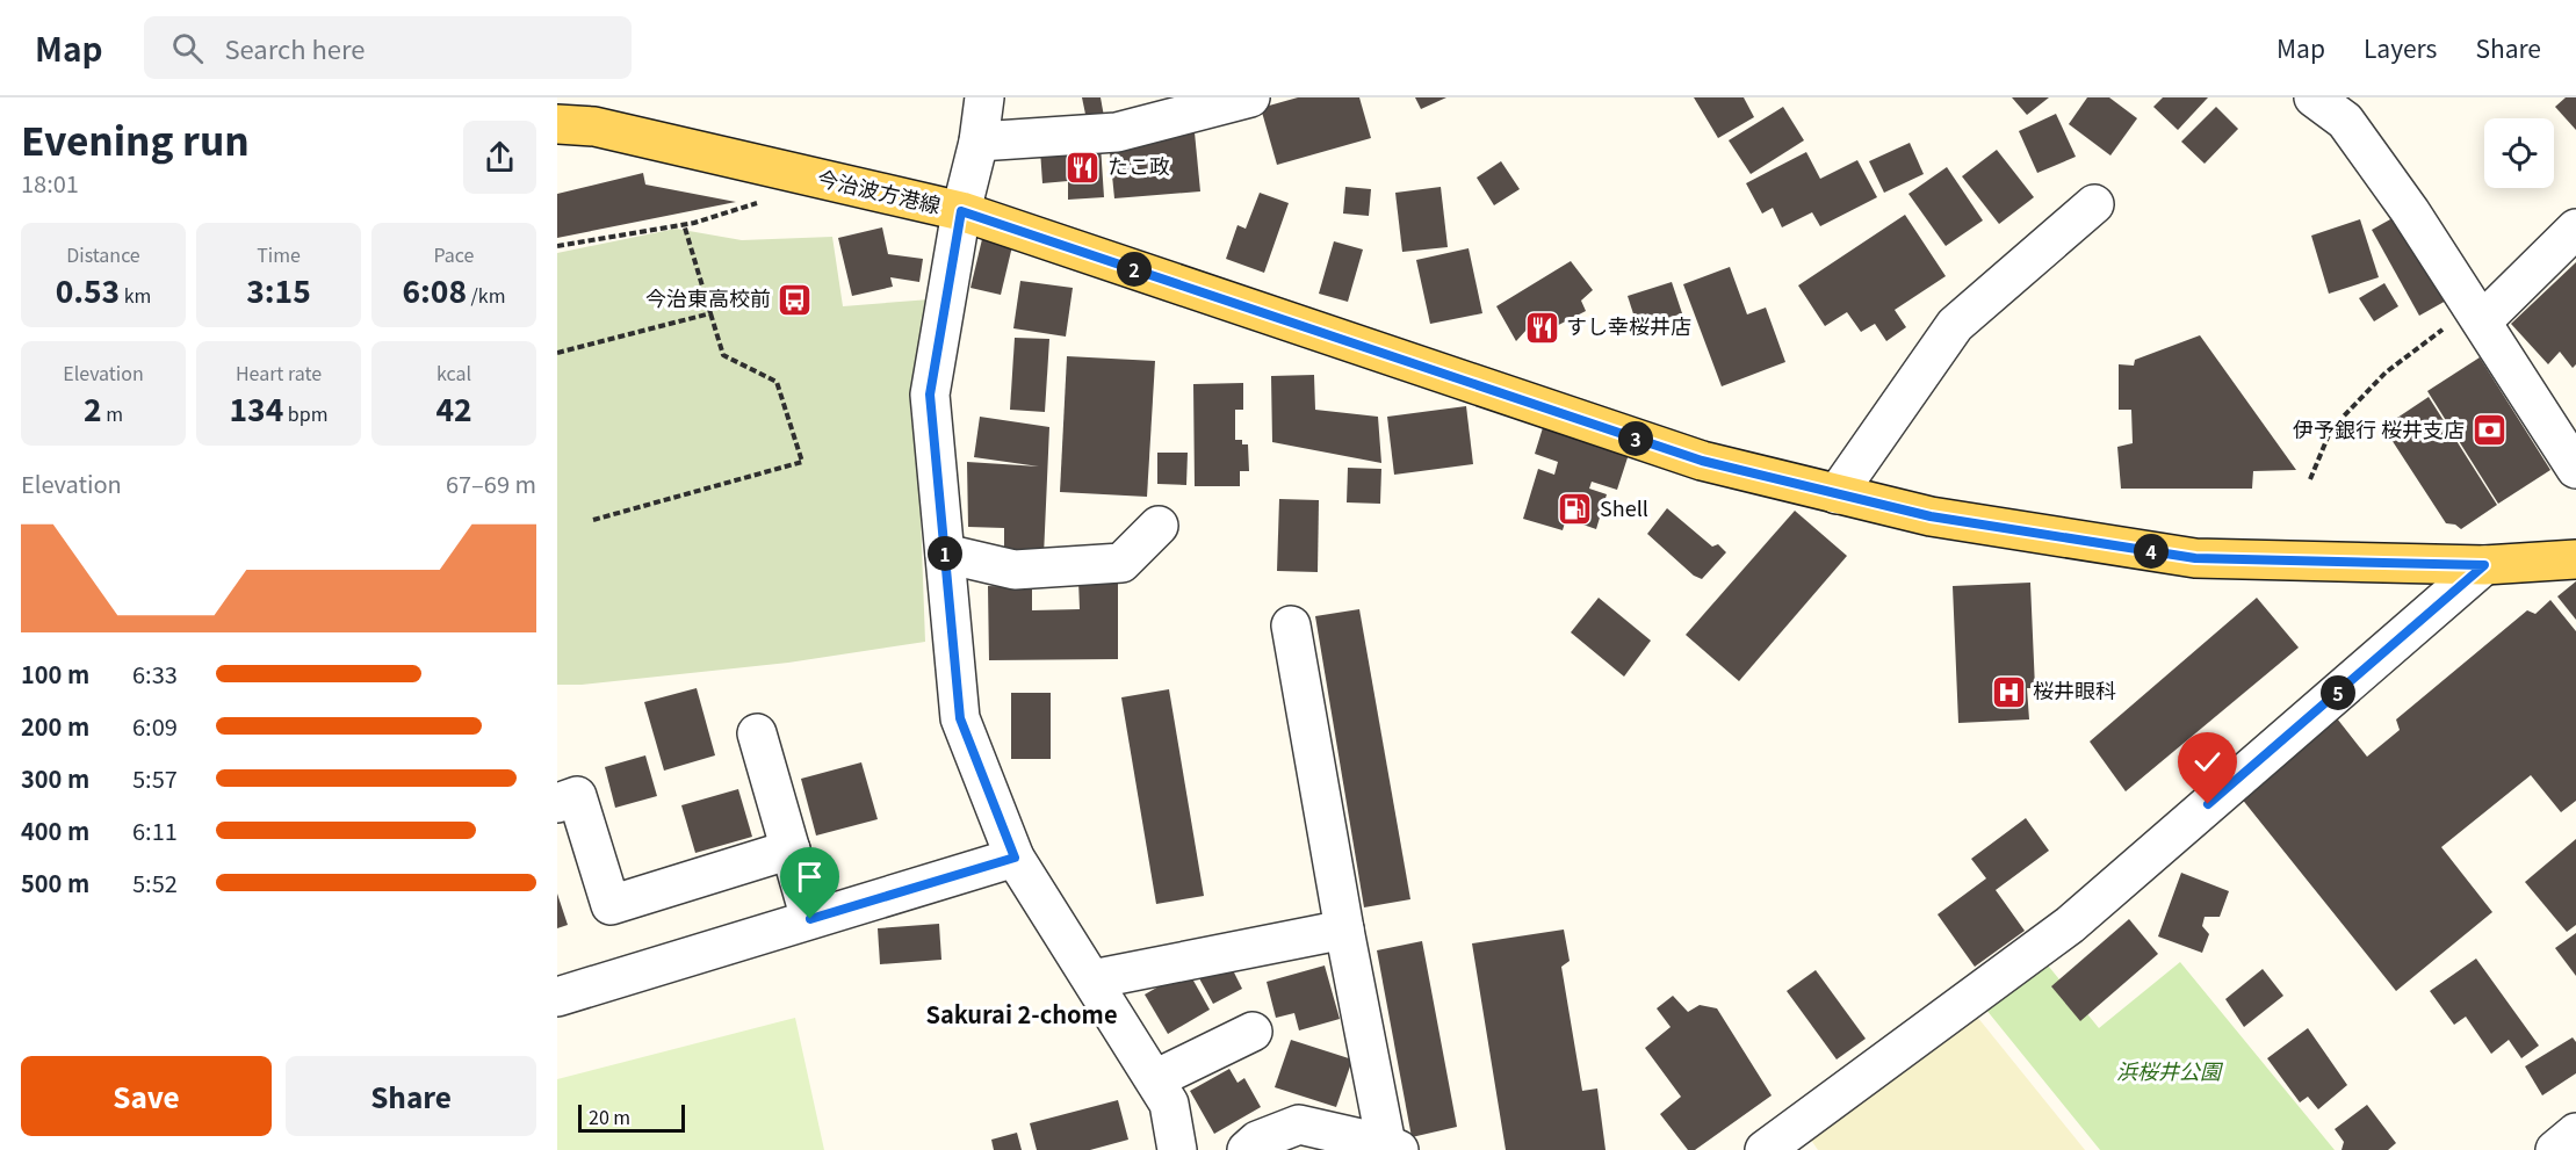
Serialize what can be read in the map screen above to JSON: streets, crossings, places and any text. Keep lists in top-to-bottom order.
{
  "streets": {
    "main road": ["今治波方港線"]
  },
  "districts": ["Sakurai 2-chome"],
  "parks": ["浜桜井公園"],
  "places": {
    "restaurant": ["たこ政", "すし幸桜井店"],
    "bus stop": ["今治東高校前"],
    "bank": ["伊予銀行 桜井支店"],
    "fuel station": ["Shell"],
    "hospital": ["桜井眼科"]
  },
  "scale_bar": "20 m",
  "page": {
    "header": "Map",
    "search": "Search here",
    "nav": ["Map", "Layers", "Share"],
    "heading": ["Evening run", "18:01"],
    "stats": [
      ["Distance", "0.53 km"],
      ["Time", "3:15"],
      ["Pace", "6:08 /km"],
      ["Elevation", "2 m"],
      ["Heart rate", "134 bpm"],
      ["kcal", "42"]
    ],
    "pins": [
      "2",
      "3",
      "4",
      "1",
      "5"
    ],
    "chart": ["Elevation", "67–69 m"],
    "list": [
      {
        "name": "100 m",
        "note": "6:33"
      },
      {
        "name": "200 m",
        "note": "6:09"
      },
      {
        "name": "300 m",
        "note": "5:57"
      },
      {
        "name": "400 m",
        "note": "6:11"
      },
      {
        "name": "500 m",
        "note": "5:52"
      }
    ],
    "buttons": ["Save", "Share"],
    "scale": "20 m"
  }
}
